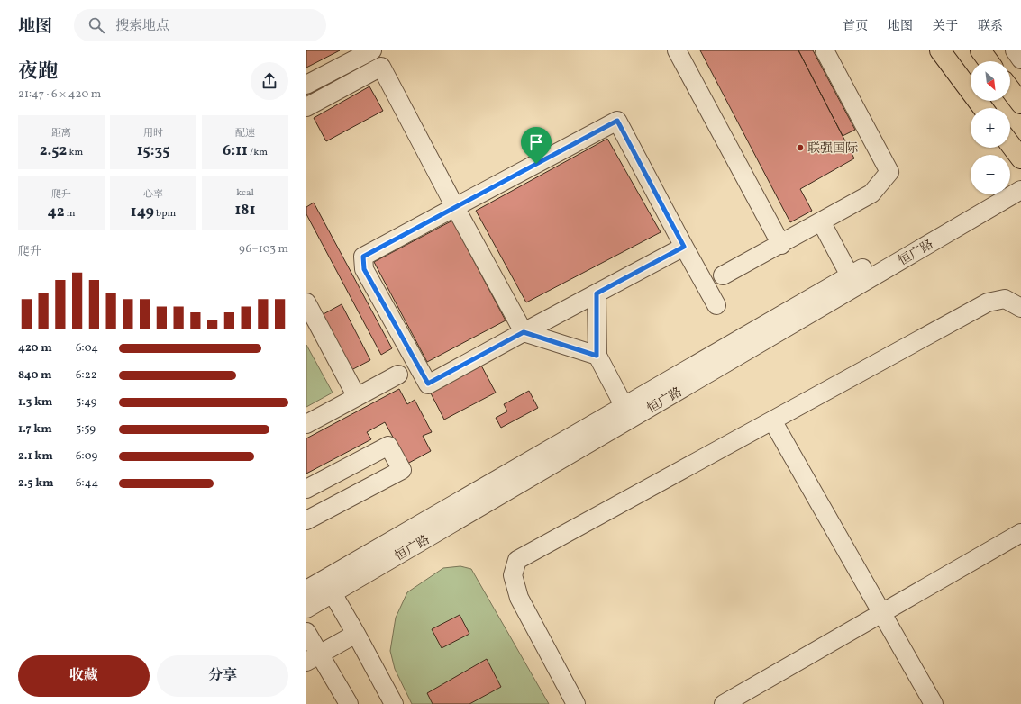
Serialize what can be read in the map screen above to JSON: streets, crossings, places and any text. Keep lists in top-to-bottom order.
{
  "streets": {
    "street": ["恒广路"]
  },
  "places": ["联强国际"],
  "north": "bottom right",
  "page": {
    "header": "地图",
    "search": "搜索地点",
    "nav": [
      "首页",
      "地图",
      "关于",
      "联系"
    ],
    "heading": ["夜跑", "21:47 · 6 × 420 m"],
    "map_buttons": ["+", "−"],
    "stats": [
      ["距离", "2.52 km"],
      ["用时", "15:35"],
      ["配速", "6:11 /km"],
      ["爬升", "42 m"],
      ["心率", "149 bpm"],
      ["kcal", "181"]
    ],
    "chart": ["爬升", "96–103 m"],
    "list": [
      {
        "name": "420 m",
        "note": "6:04"
      },
      {
        "name": "840 m",
        "note": "6:22"
      },
      {
        "name": "1.3 km",
        "note": "5:49"
      },
      {
        "name": "1.7 km",
        "note": "5:59"
      },
      {
        "name": "2.1 km",
        "note": "6:09"
      },
      {
        "name": "2.5 km",
        "note": "6:44"
      }
    ],
    "buttons": ["收藏", "分享"]
  }
}
